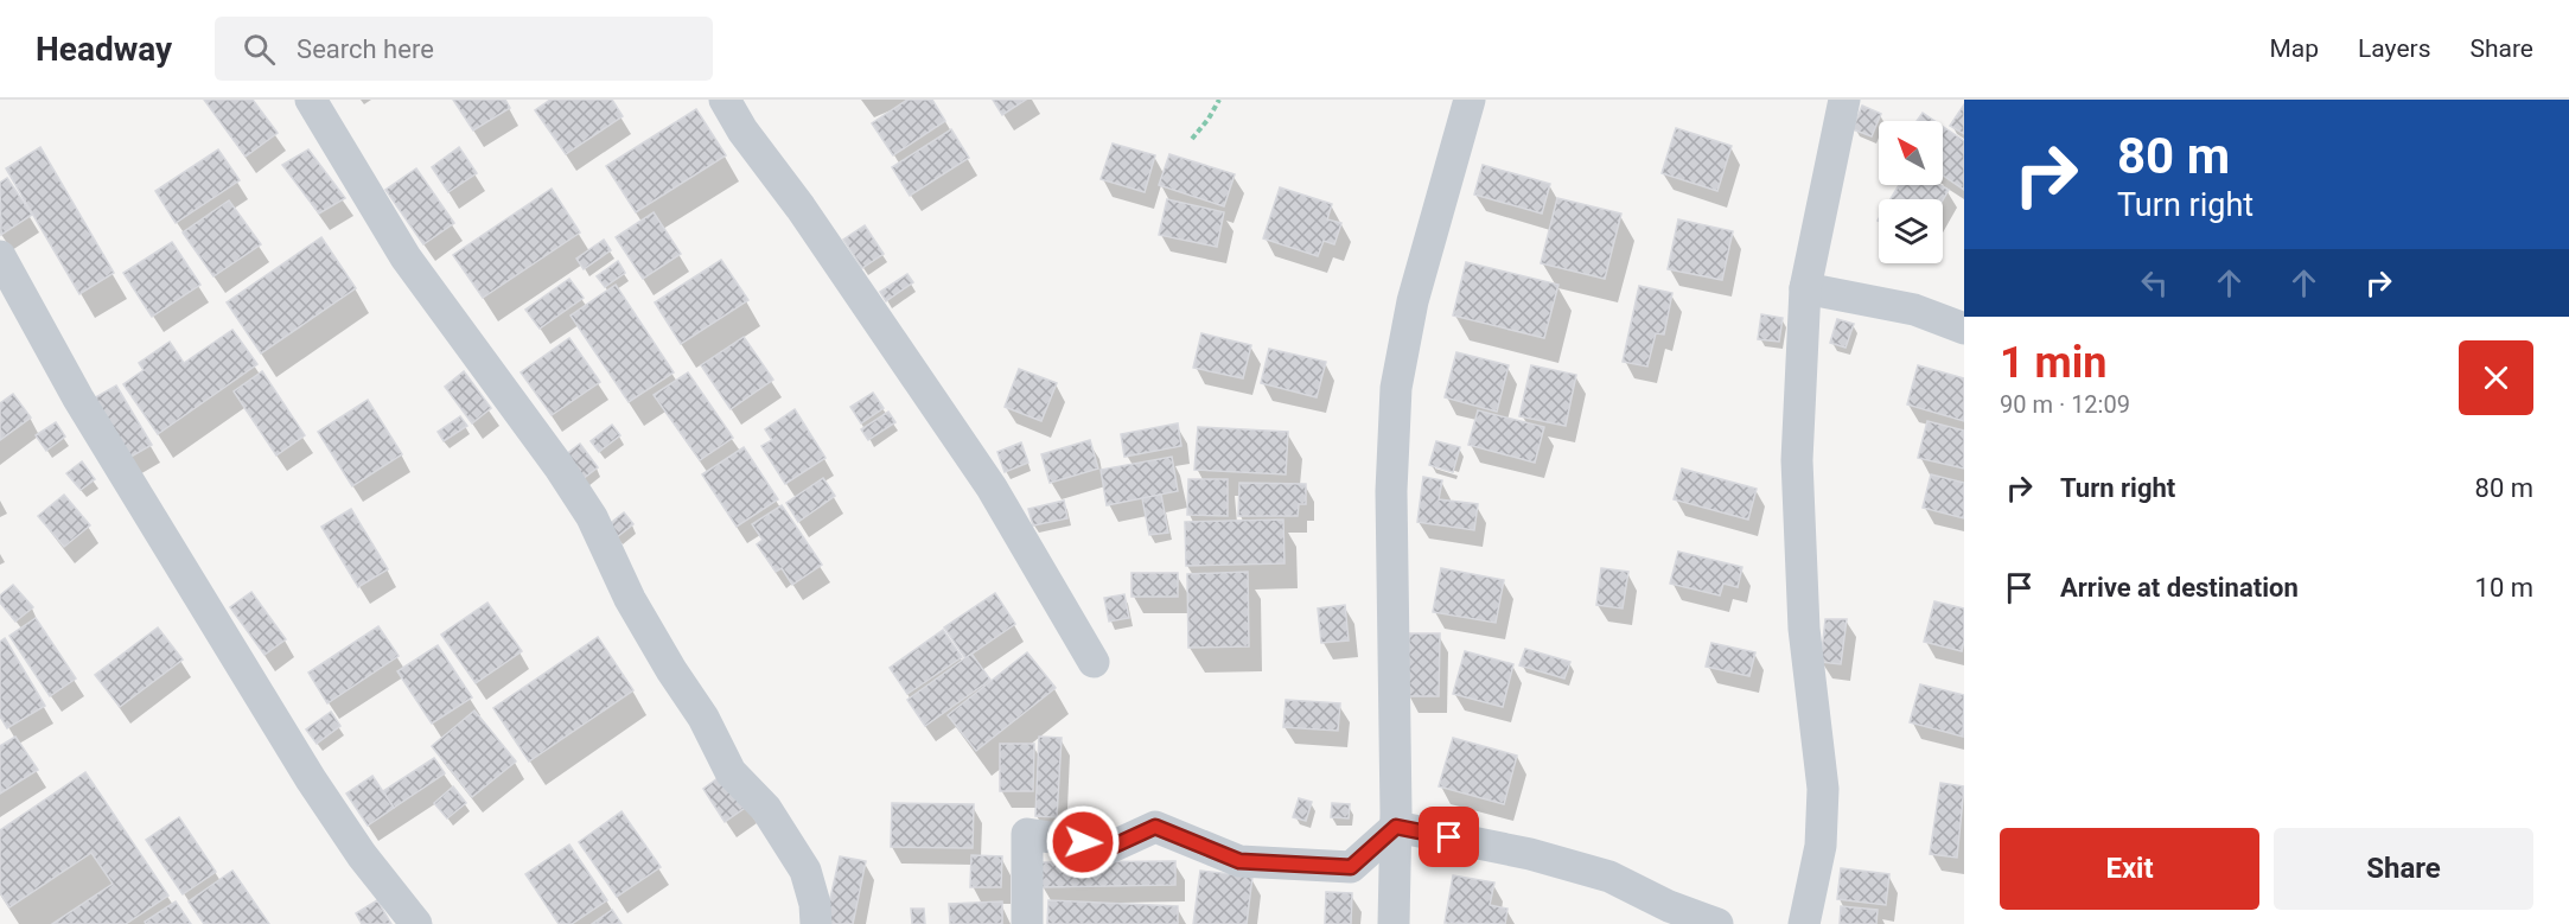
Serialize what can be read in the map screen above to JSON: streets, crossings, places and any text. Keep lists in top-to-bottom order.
{
  "north": "top left",
  "page": {
    "header": "Headway",
    "search": "Search here",
    "nav": ["Map", "Layers", "Share"],
    "turn": ["80 m", "Turn right"],
    "heading": ["1 min", "90 m · 12:09"],
    "list": [
      {
        "name": "Turn right",
        "value": "80 m"
      },
      {
        "name": "Arrive at destination",
        "value": "10 m"
      }
    ],
    "buttons": ["Exit", "Share"]
  }
}
